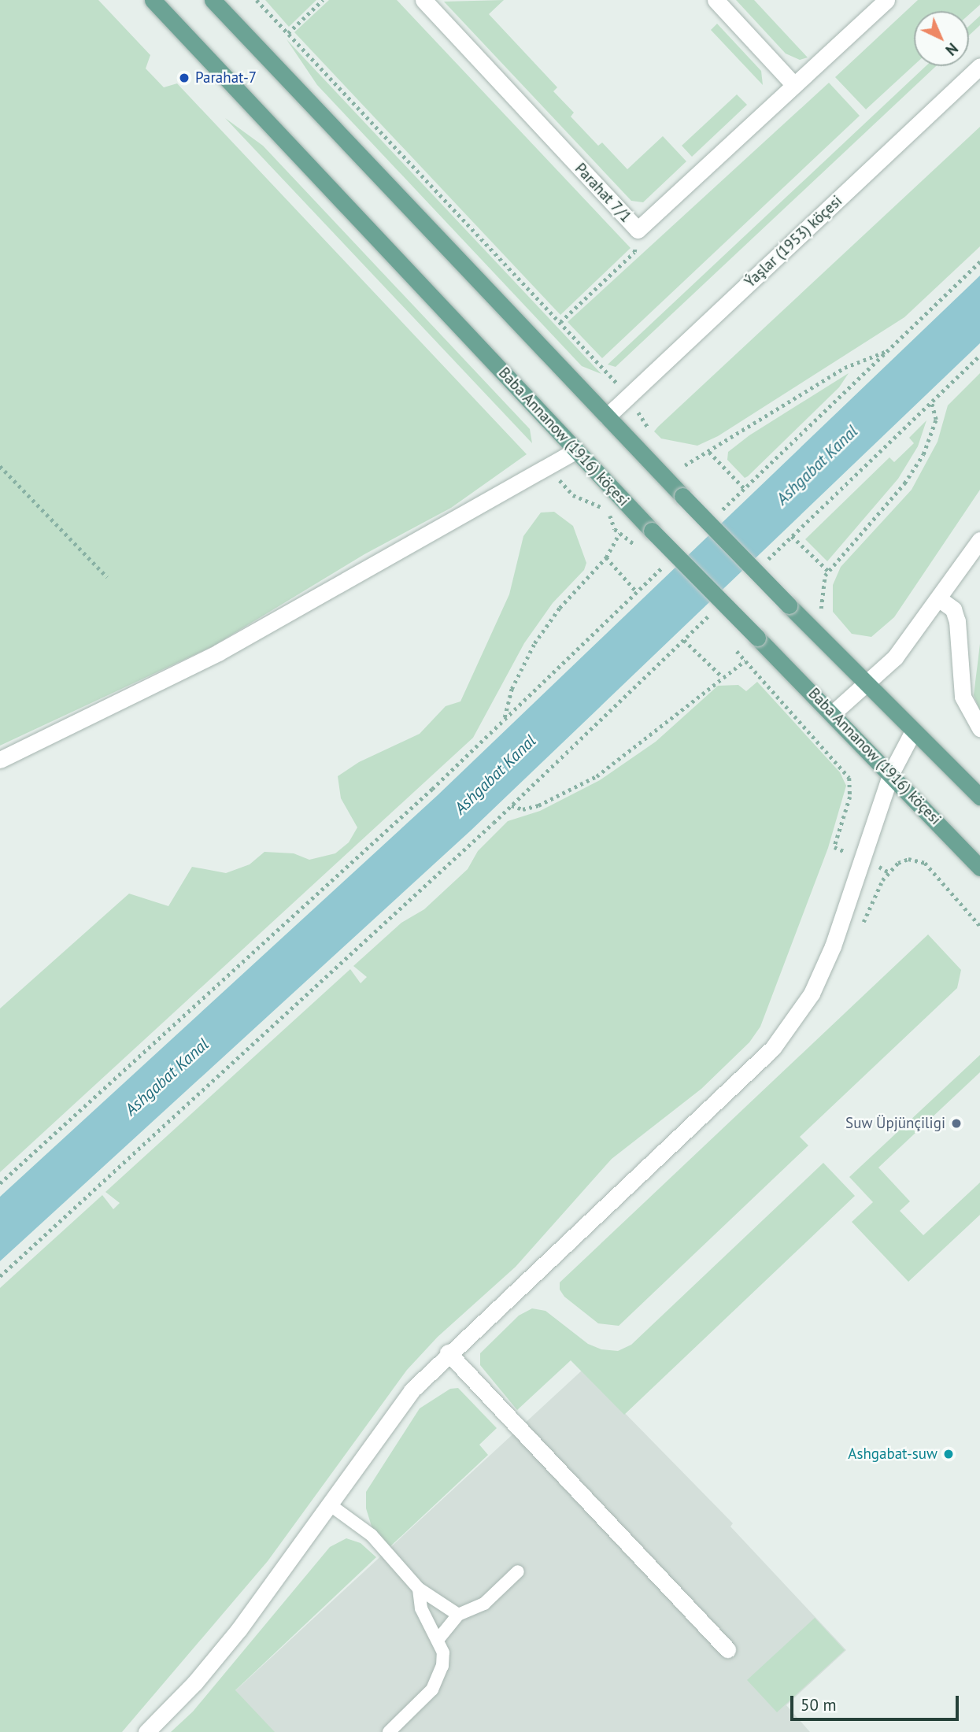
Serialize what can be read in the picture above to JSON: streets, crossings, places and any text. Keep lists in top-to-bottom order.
{
  "streets": {
    "main road": ["Baba Annanow (1916) köçesi"],
    "street": ["Parahat 7/1", "Ýaşlar (1953) köçesi"]
  },
  "water": ["Ashgabat Kanal"],
  "places": ["Parahat-7", "Suw Üpjünçiligi", "Ashgabat-suw"],
  "scale_bar": "50 m",
  "north": "bottom right"
}
